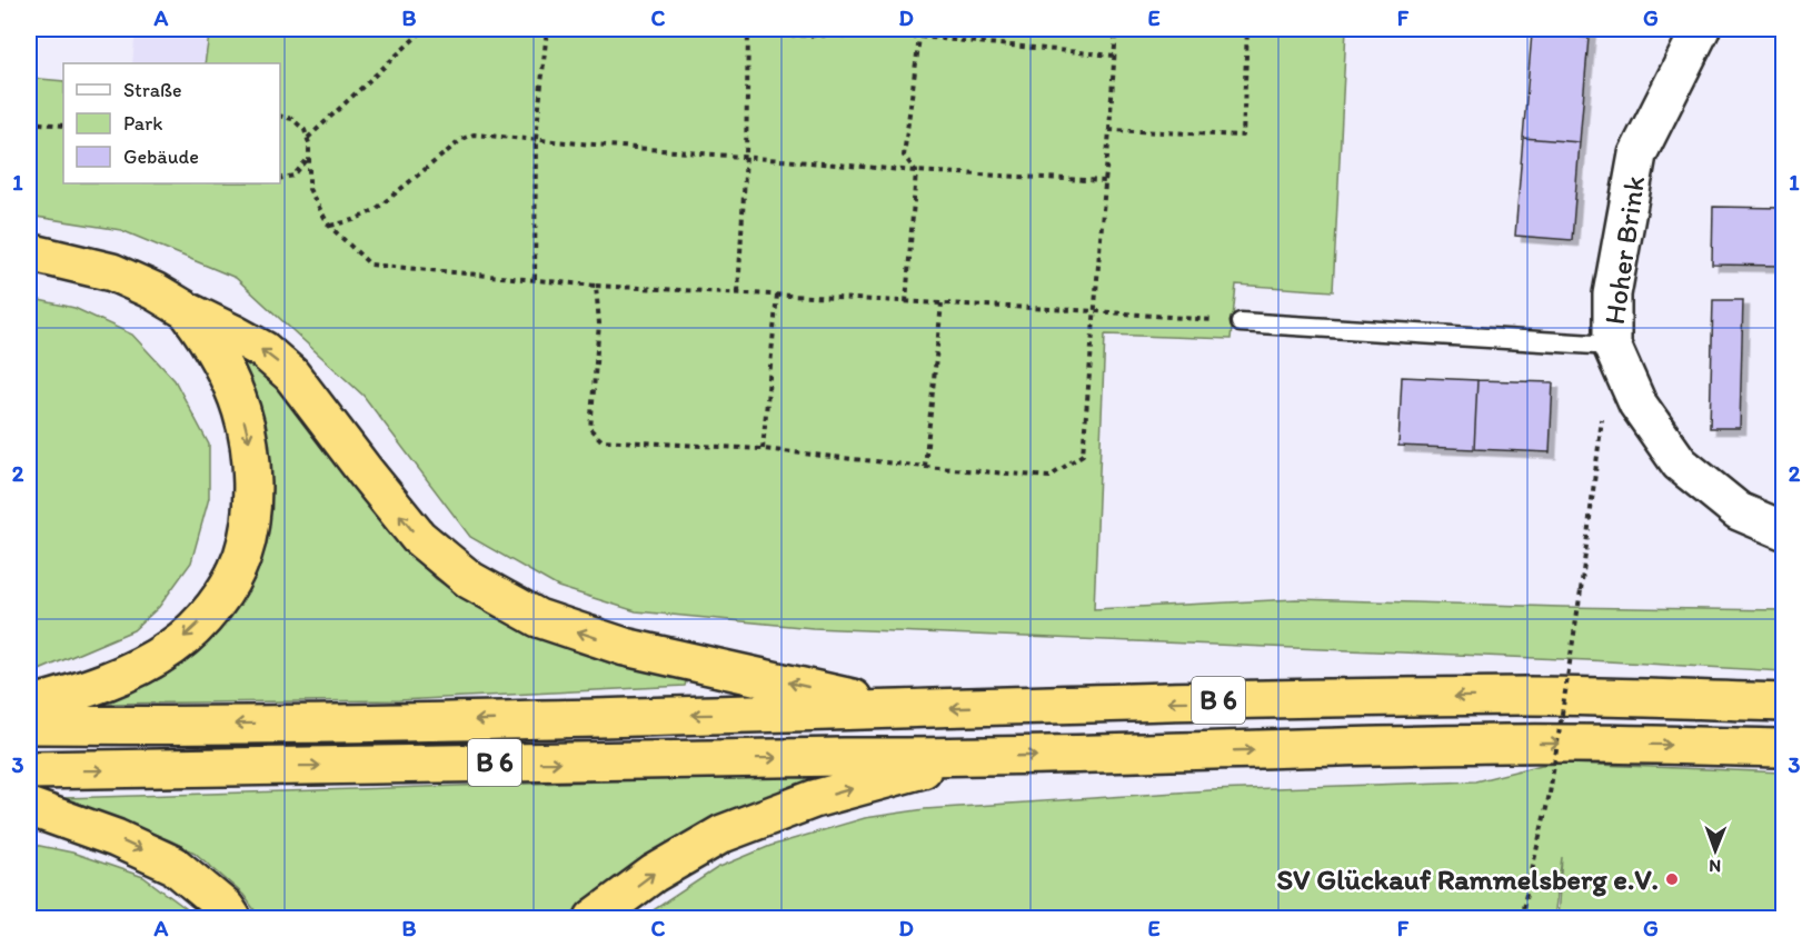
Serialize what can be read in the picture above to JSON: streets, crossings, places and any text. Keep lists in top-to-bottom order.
{
  "streets": {
    "highway": ["B 6"],
    "street": ["Hoher Brink"]
  },
  "places": ["SV Glückauf Rammelsberg e.V."],
  "legend": ["Straße", "Park", "Gebäude"],
  "north": "bottom",
  "grid": {
    "columns": [
      "A",
      "B",
      "C",
      "D",
      "E",
      "F",
      "G"
    ],
    "rows": ["1", "2", "3"]
  }
}
